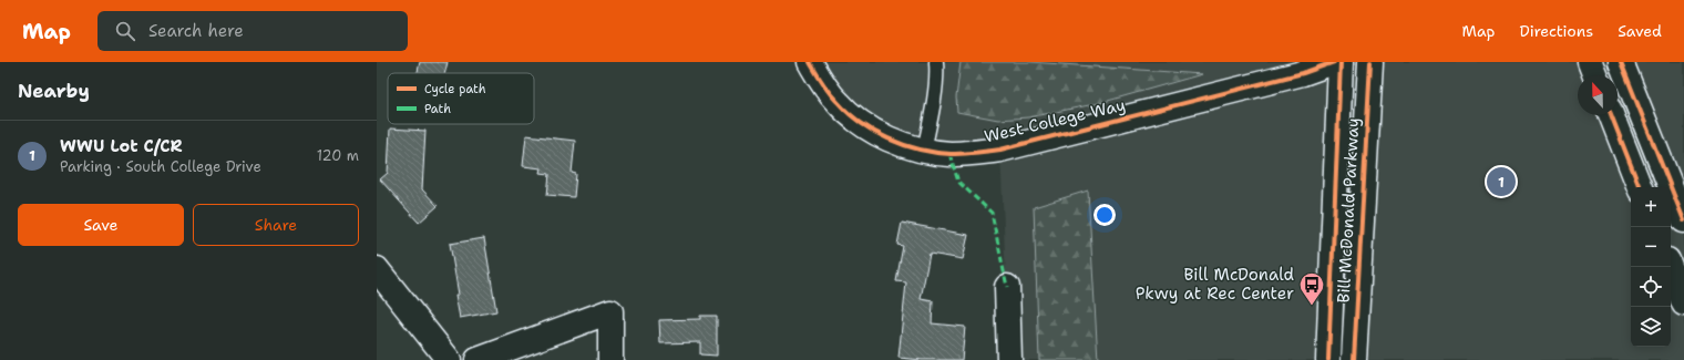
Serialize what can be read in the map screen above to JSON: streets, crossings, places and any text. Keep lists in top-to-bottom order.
{
  "streets": {
    "street": ["West College Way", "Bill McDonald Parkway"]
  },
  "places": {
    "bus stop": ["Bill McDonald Pkwy at Rec Center"]
  },
  "legend": ["Cycle path", "Path"],
  "north": "top",
  "page": {
    "header": "Map",
    "search": "Search here",
    "nav": ["Map", "Directions", "Saved"],
    "heading": "Nearby",
    "list": [
      {
        "mark": "1",
        "name": "WWU Lot C/CR",
        "note": "Parking · South College Drive",
        "value": "120 m"
      }
    ],
    "pins": "1",
    "map_buttons": ["+", "−"],
    "buttons": ["Save", "Share"]
  }
}
